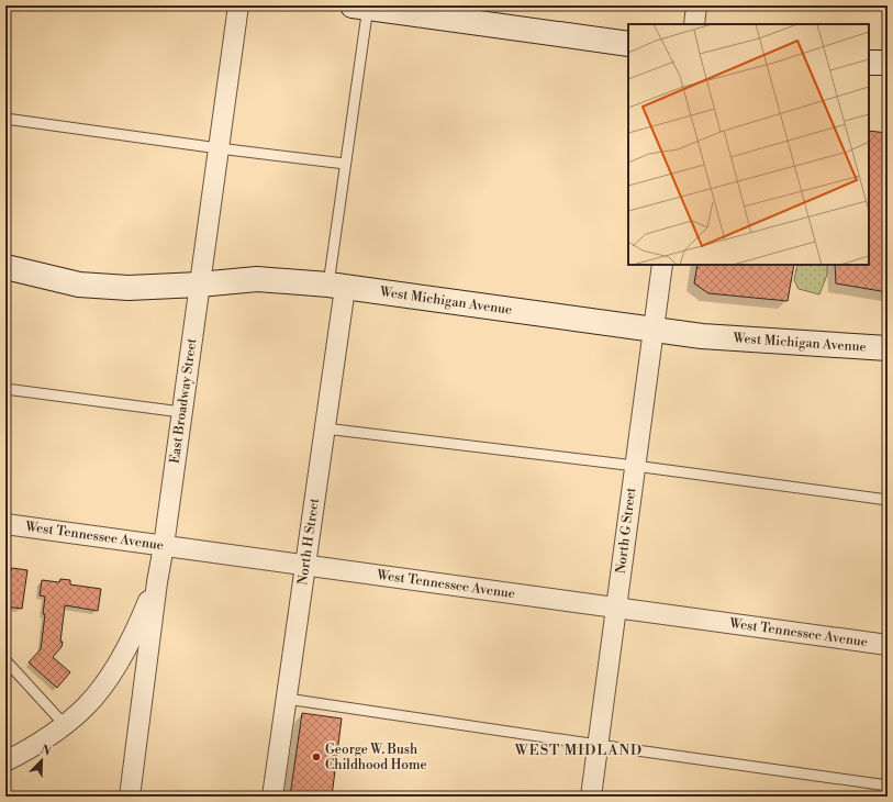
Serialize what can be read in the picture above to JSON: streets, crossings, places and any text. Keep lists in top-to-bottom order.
{
  "streets": {
    "street": [
      "West Michigan Avenue",
      "East Broadway Street",
      "North G Street",
      "West Tennessee Avenue",
      "North H Street"
    ]
  },
  "crossings": [
    ["West Michigan Avenue", "East Broadway Street"],
    ["West Michigan Avenue", "North G Street"],
    ["West Michigan Avenue", "North H Street"],
    ["East Broadway Street", "West Tennessee Avenue"],
    ["North G Street", "West Tennessee Avenue"],
    ["West Tennessee Avenue", "North H Street"]
  ],
  "districts": ["WEST MIDLAND"],
  "places": ["George W. Bush Childhood Home"],
  "north": "top right"
}
